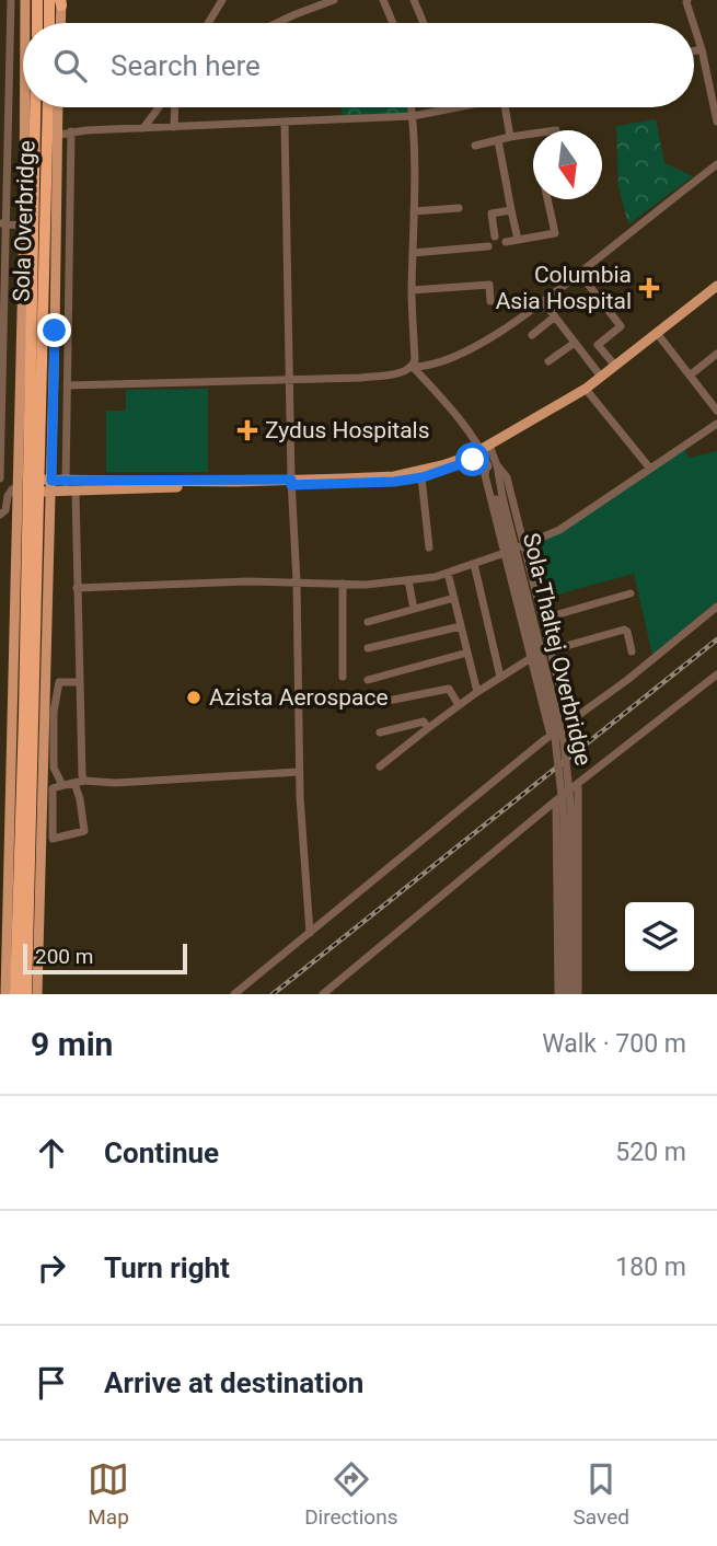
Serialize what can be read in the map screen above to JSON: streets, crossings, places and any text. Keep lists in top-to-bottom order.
{
  "streets": {
    "highway": ["Sola Overbridge"],
    "street": ["Sola-Thaltej Overbridge"]
  },
  "places": {
    "health": ["Columbia Asia Hospital", "Zydus Hospitals"],
    "other": ["Azista Aerospace"]
  },
  "scale_bar": "200 m",
  "north": "bottom",
  "page": {
    "search": "Search here",
    "scale": "200 m",
    "heading": ["9 min", "Walk · 700 m"],
    "list": [
      ["Continue", "520 m"],
      ["Turn right", "180 m"],
      "Arrive at destination"
    ],
    "nav": ["Map", "Directions", "Saved"]
  }
}
